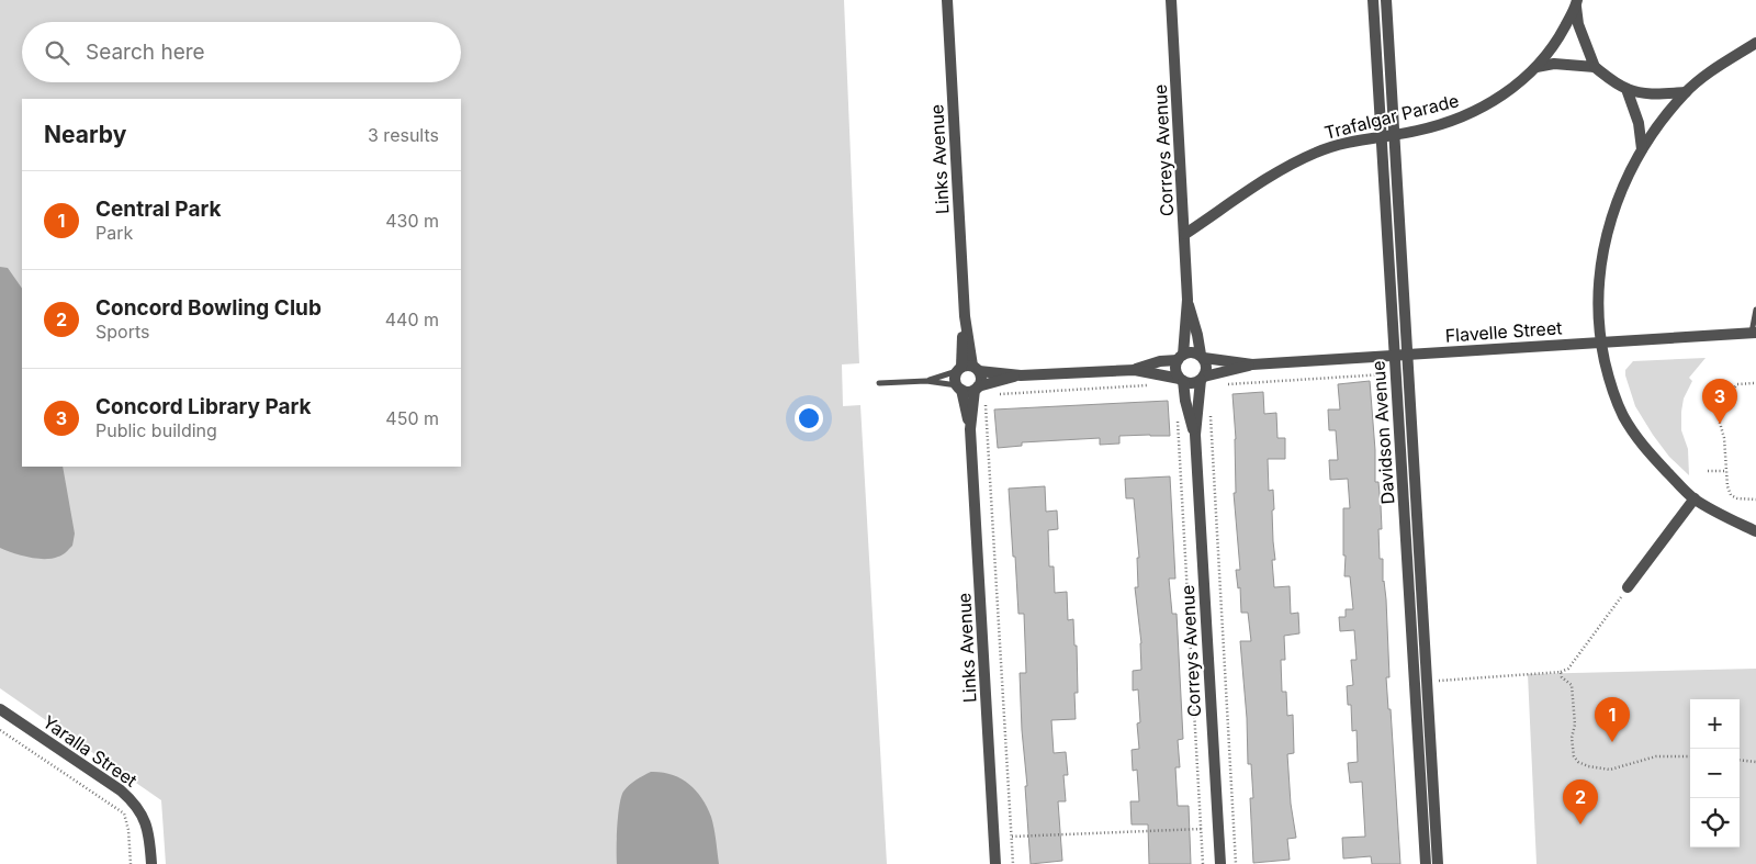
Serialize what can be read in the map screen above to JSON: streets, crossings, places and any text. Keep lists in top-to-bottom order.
{
  "streets": {
    "street": [
      "Trafalgar Parade",
      "Correys Avenue",
      "Links Avenue",
      "Flavelle Street",
      "Davidson Avenue",
      "Yaralla Street"
    ]
  },
  "crossings": [
    ["Trafalgar Parade", "Correys Avenue"],
    ["Trafalgar Parade", "Davidson Avenue"],
    ["Correys Avenue", "Flavelle Street"],
    ["Flavelle Street", "Davidson Avenue"]
  ],
  "page": {
    "search": "Search here",
    "heading": ["Nearby", "3 results"],
    "list": [
      {
        "mark": "1",
        "name": "Central Park",
        "note": "Park",
        "value": "430 m"
      },
      {
        "mark": "2",
        "name": "Concord Bowling Club",
        "note": "Sports",
        "value": "440 m"
      },
      {
        "mark": "3",
        "name": "Concord Library Park",
        "note": "Public building",
        "value": "450 m"
      }
    ],
    "pins": ["3", "1", "2"],
    "map_buttons": ["+", "−"]
  }
}
